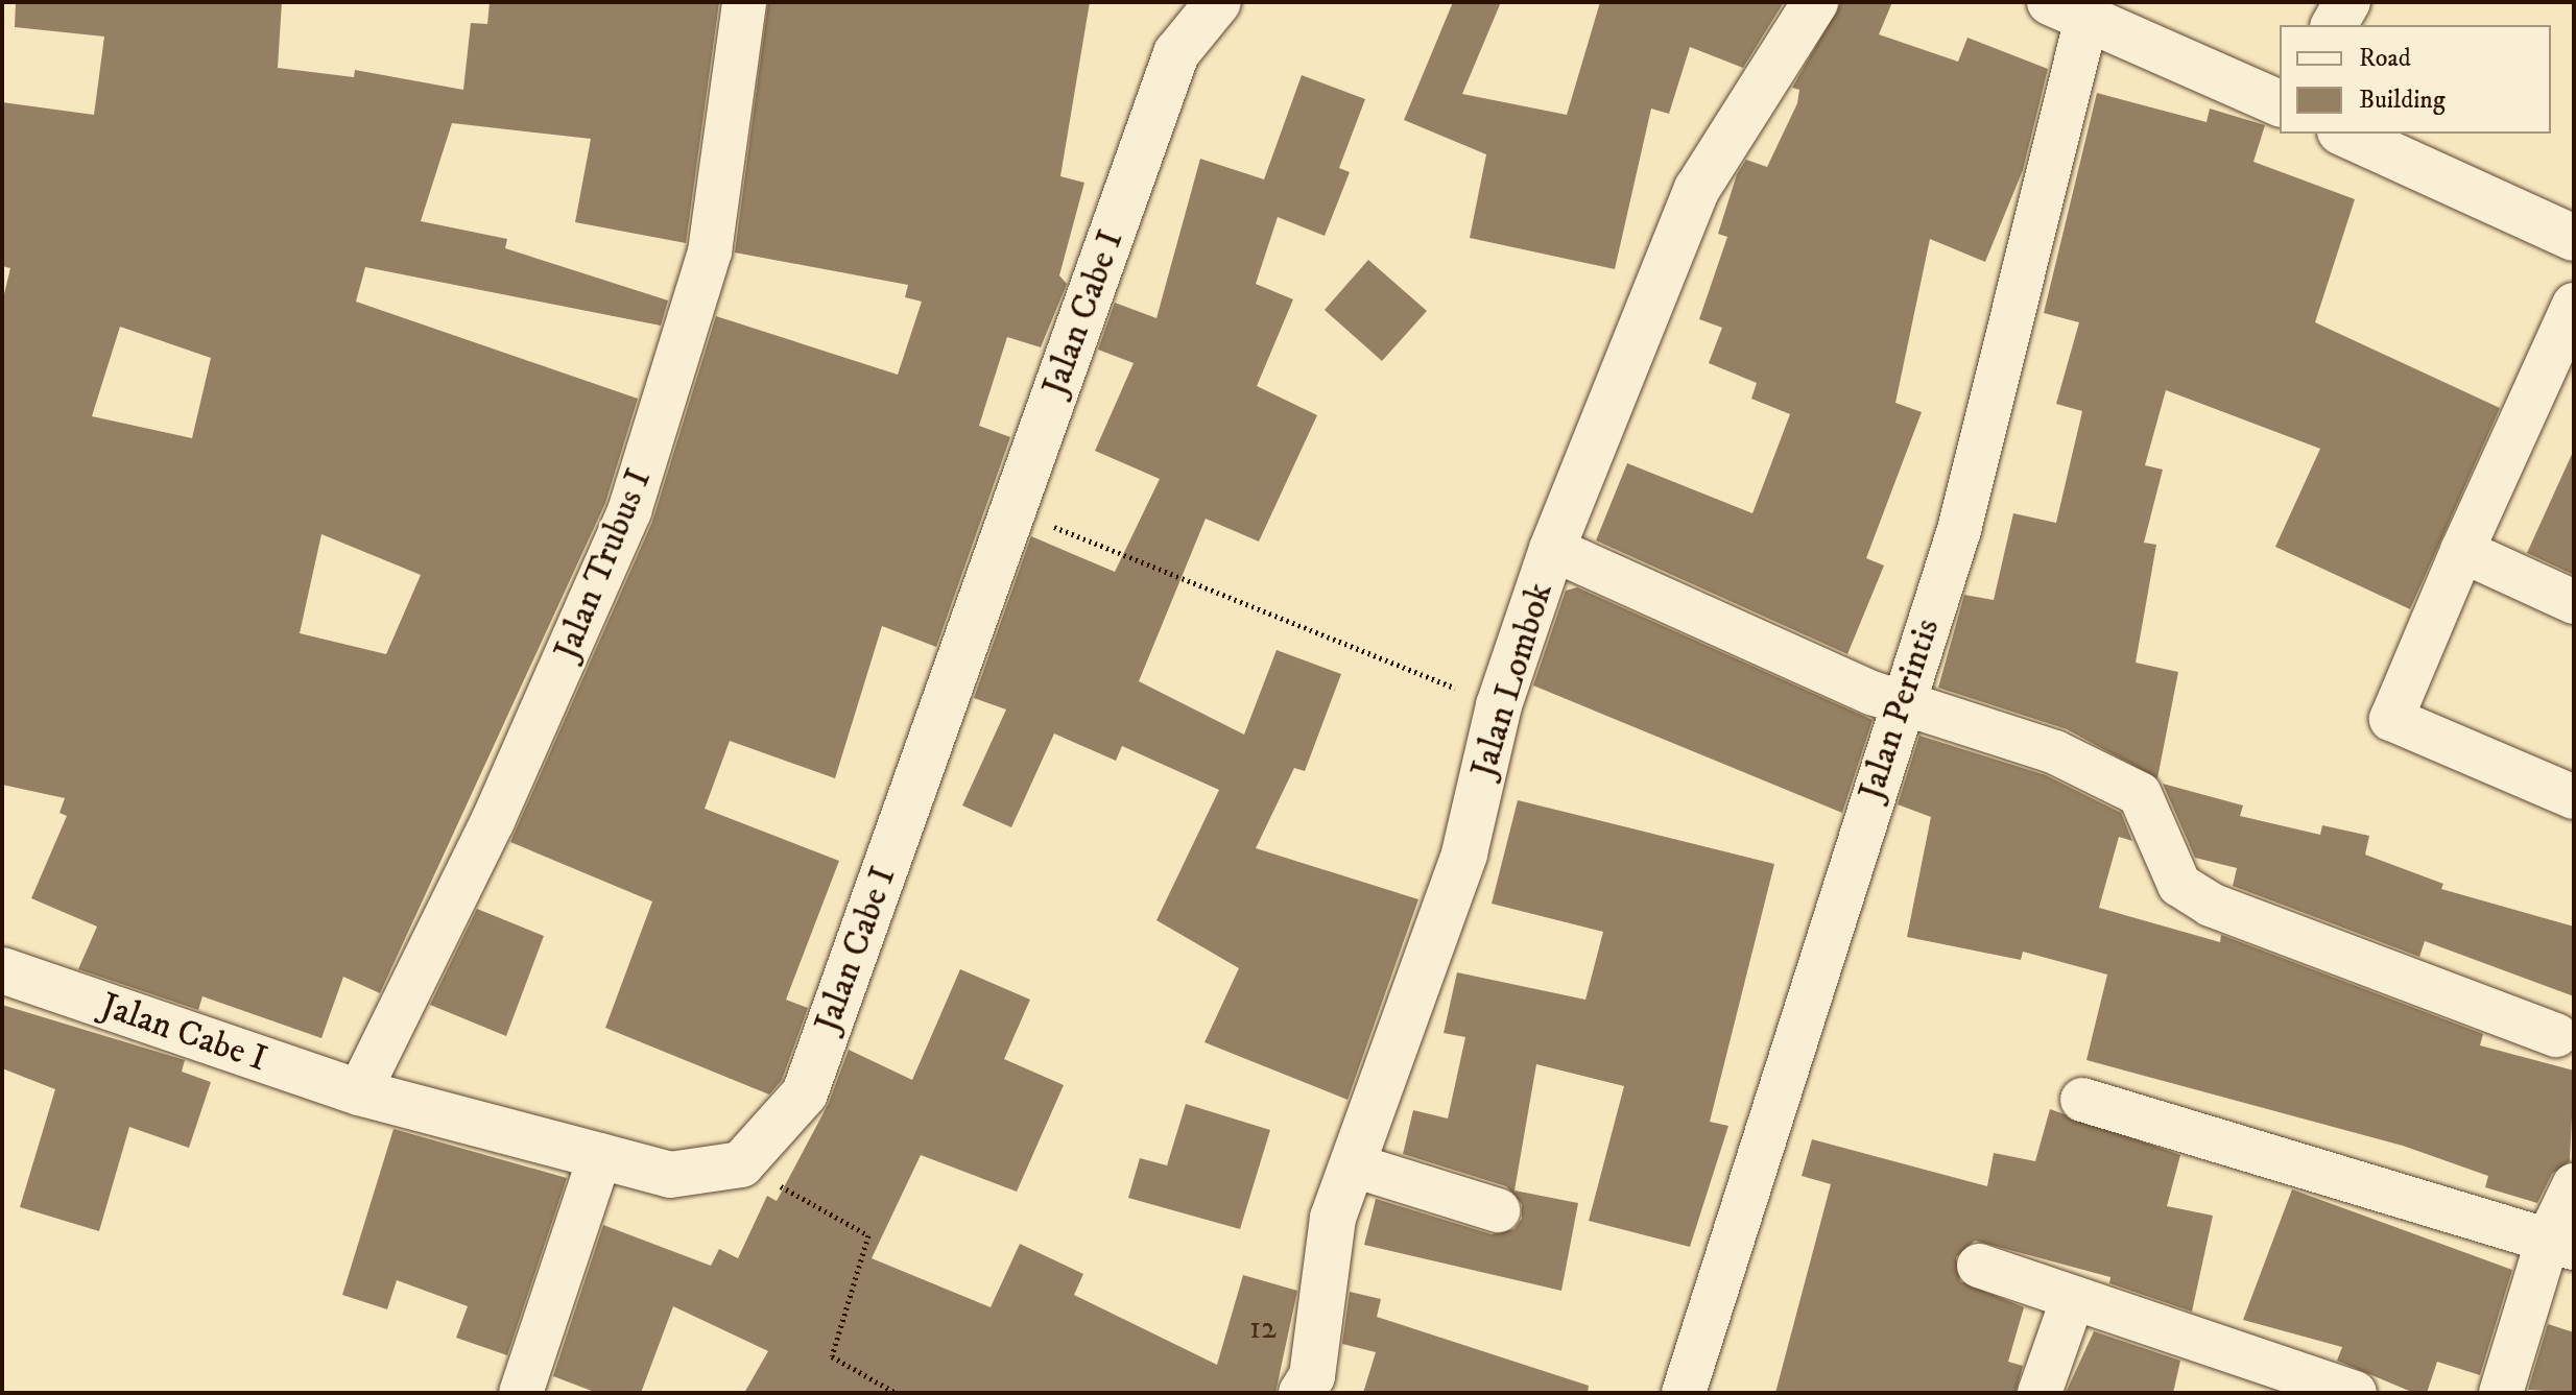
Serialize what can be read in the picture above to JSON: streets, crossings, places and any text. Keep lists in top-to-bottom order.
{
  "streets": {
    "street": [
      "Jalan Cabe I",
      "Jalan Trubus I",
      "Jalan Lombok",
      "Jalan Perintis"
    ]
  },
  "crossings": [
    ["Jalan Cabe I", "Jalan Trubus I"]
  ],
  "house_numbers": ["12"],
  "legend": ["Road", "Building"]
}
